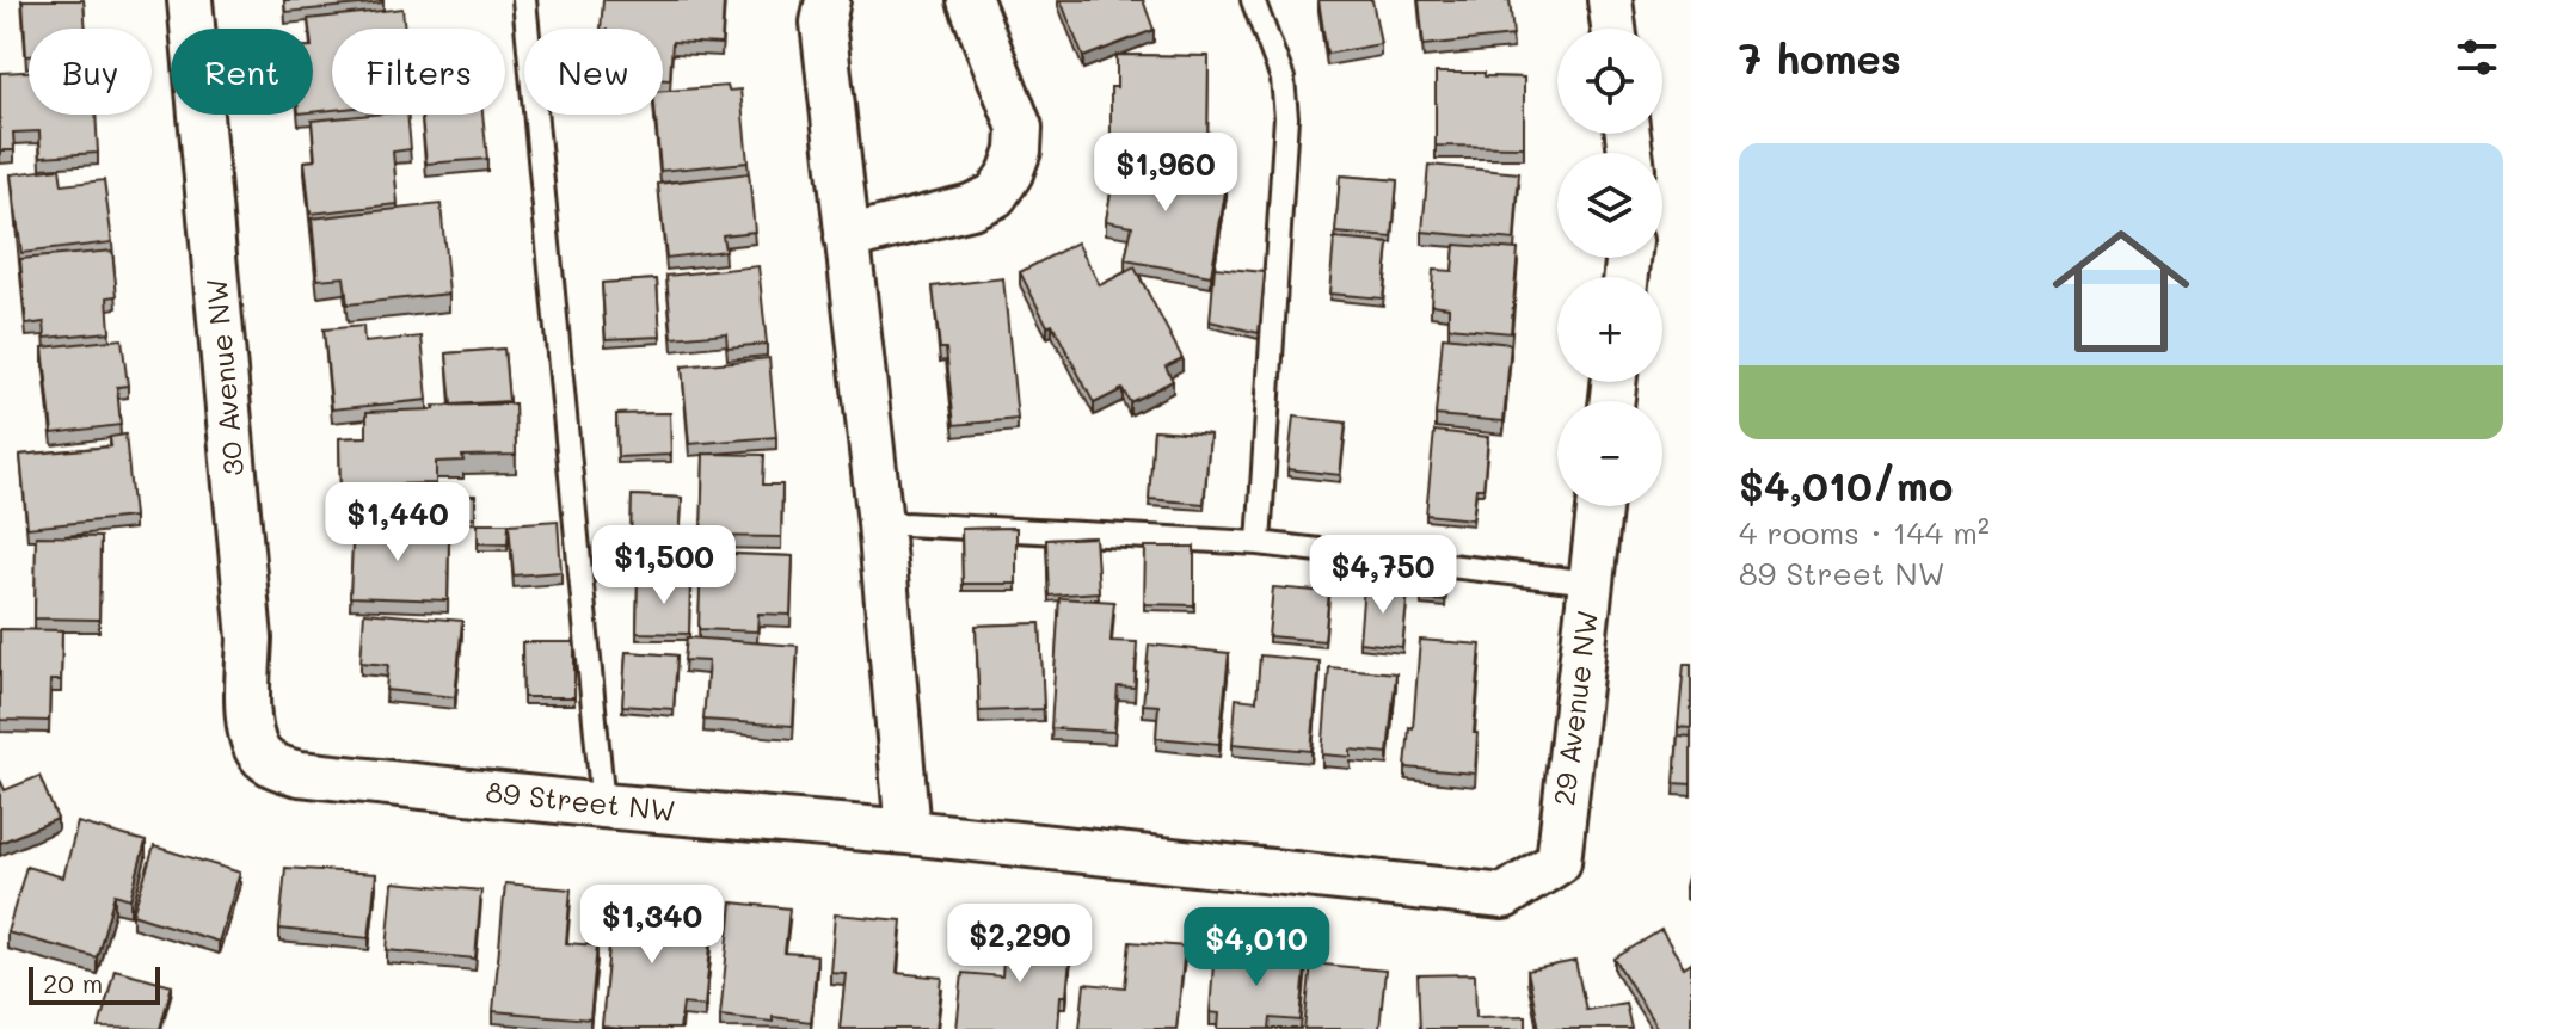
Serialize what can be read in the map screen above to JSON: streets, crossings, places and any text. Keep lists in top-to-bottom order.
{
  "streets": {
    "street": ["30 Avenue NW", "29 Avenue NW", "89 Street NW"]
  },
  "crossings": [
    ["30 Avenue NW", "89 Street NW"],
    ["29 Avenue NW", "89 Street NW"]
  ],
  "scale_bar": "20 m",
  "page": {
    "heading": "7 homes",
    "map_buttons": ["+", "−"],
    "chip": [
      "Buy",
      "Rent",
      "Filters",
      "New"
    ],
    "list": [
      {
        "name": "$4,010/mo",
        "note": "4 rooms · 144 m² · 89 Street NW"
      }
    ],
    "price": [
      "$1,960",
      "$1,440",
      "$1,500",
      "$4,750",
      "$1,340",
      "$2,290",
      "$4,010"
    ],
    "scale": "20 m"
  }
}
